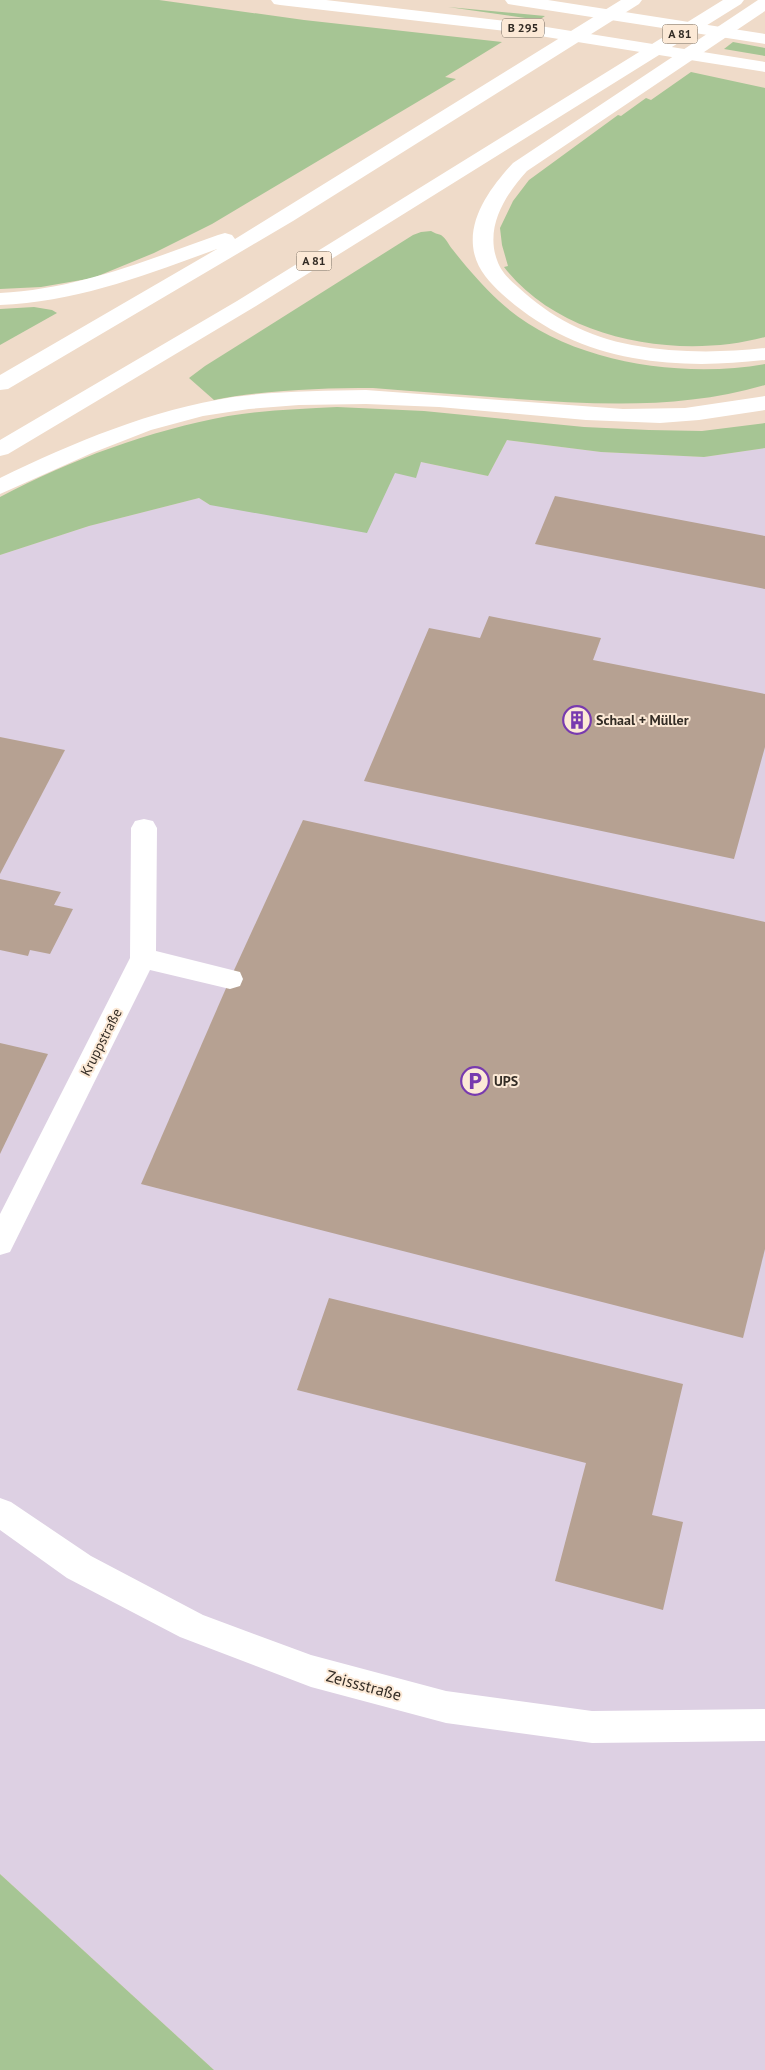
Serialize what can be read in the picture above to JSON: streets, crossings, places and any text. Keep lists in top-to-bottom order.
{
  "streets": {
    "main road": [
      "B 295",
      "A 81",
      "Kruppstraße",
      "Zeissstraße"
    ]
  },
  "places": {
    "building": ["Schaal + Müller"],
    "parking": ["UPS"]
  }
}
